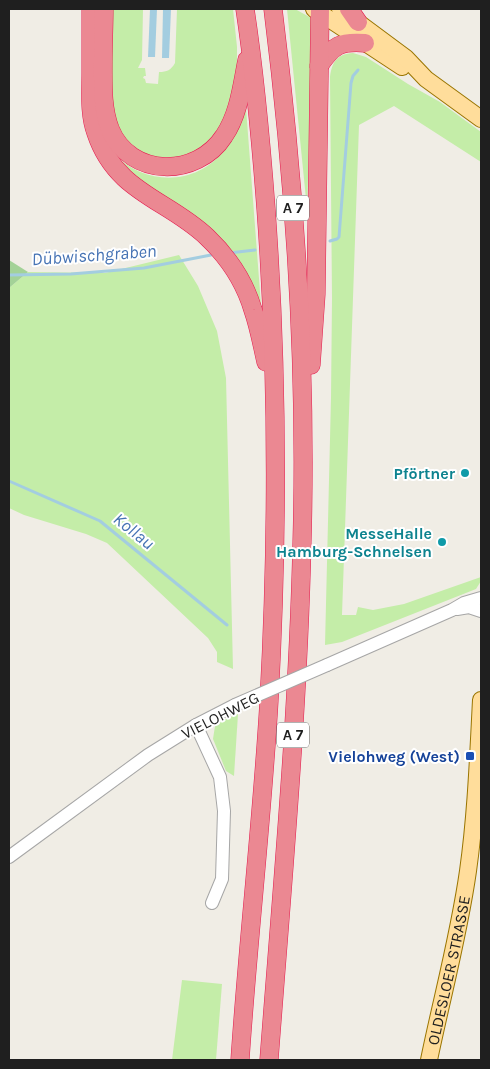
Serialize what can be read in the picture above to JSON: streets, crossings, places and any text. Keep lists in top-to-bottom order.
{
  "streets": {
    "highway": ["A 7"],
    "main road": ["OLDESLOER STRASSE"],
    "street": ["VIELOHWEG"]
  },
  "water": ["Dübwischgraben", "Kollau"],
  "places": {
    "other": ["Pförtner", "MesseHalle Hamburg-Schnelsen"],
    "transit": ["Vielohweg (West)"]
  }
}
